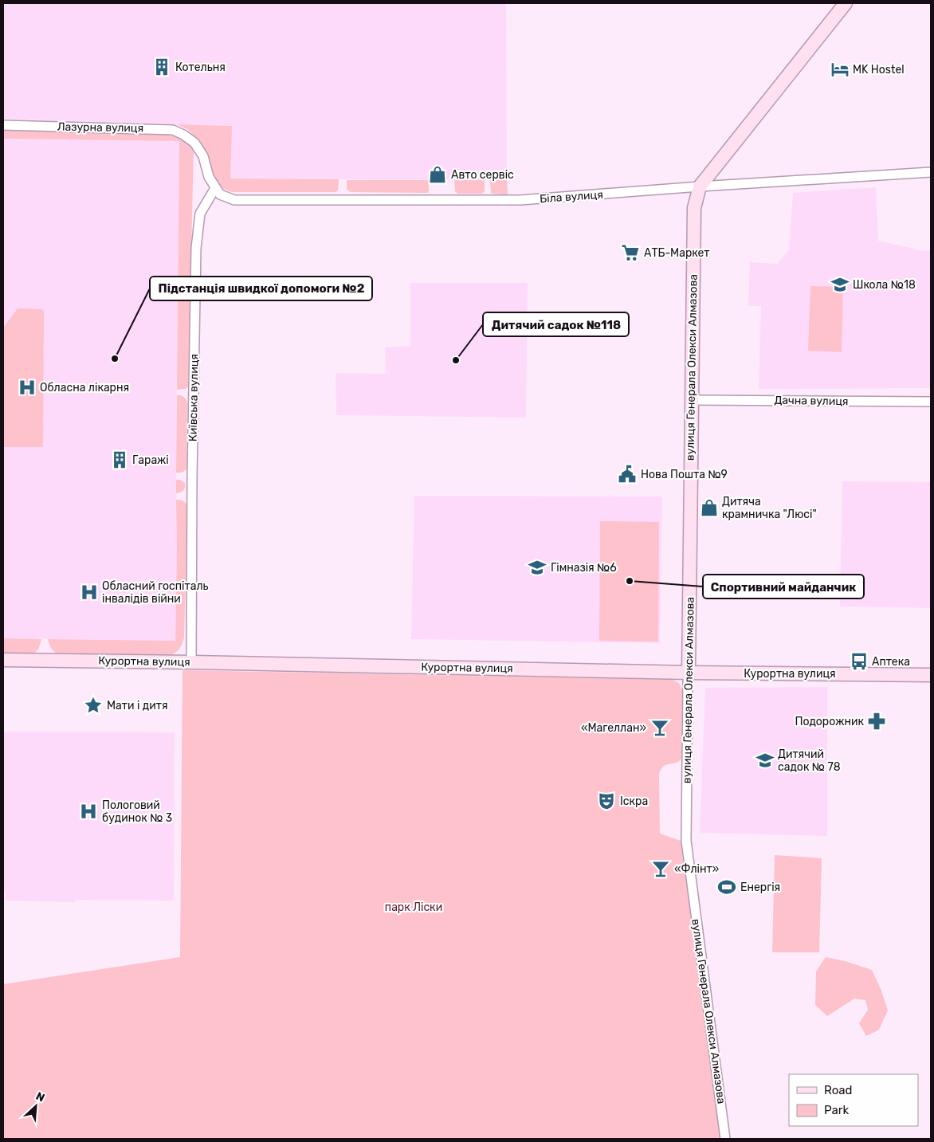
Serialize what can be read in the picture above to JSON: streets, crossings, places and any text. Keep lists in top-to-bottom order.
{
  "streets": {
    "main road": ["вулиця Генерала Олекси Алмазова", "Курортна вулиця"],
    "street": [
      "Лазурна вулиця",
      "Біла вулиця",
      "Київська вулиця",
      "Дачна вулиця"
    ]
  },
  "crossings": [
    ["Лазурна вулиця", "Біла вулиця"],
    ["Лазурна вулиця", "Київська вулиця"],
    ["Біла вулиця", "вулиця Генерала Олекси Алмазова"],
    ["Біла вулиця", "Київська вулиця"],
    ["вулиця Генерала Олекси Алмазова", "Дачна вулиця"],
    ["вулиця Генерала Олекси Алмазова", "Курортна вулиця"],
    ["Київська вулиця", "Курортна вулиця"]
  ],
  "parks": ["парк Ліски"],
  "places": {
    "building": ["Котельня", "Гаражі"],
    "hotel": ["MK Hostel"],
    "shop": ["Авто сервіс", "Дитяча крамничка \"Люсі\""],
    "supermarket": ["АТБ-Маркет"],
    "school or university": ["Школа №18", "Гімназія №6", "Дитячий садок № 78"],
    "other": ["Підстанція швидкої допомоги №2", "Дитячий садок №118", "Спортивний майданчик"],
    "hospital": ["Обласна лікарня", "Обласний госпіталь інвалідів війни", "Пологовий будинок № 3"],
    "public building": ["Нова Пошта №9"],
    "bus stop": ["Аптека"],
    "place": ["Мати і дитя"],
    "pharmacy": ["Подорожник"],
    "bar": ["«Магеллан»", "«Флінт»"],
    "theatre": ["Іскра"],
    "sports": ["Енергія"]
  },
  "legend": ["Road", "Park"],
  "north": "top right"
}
